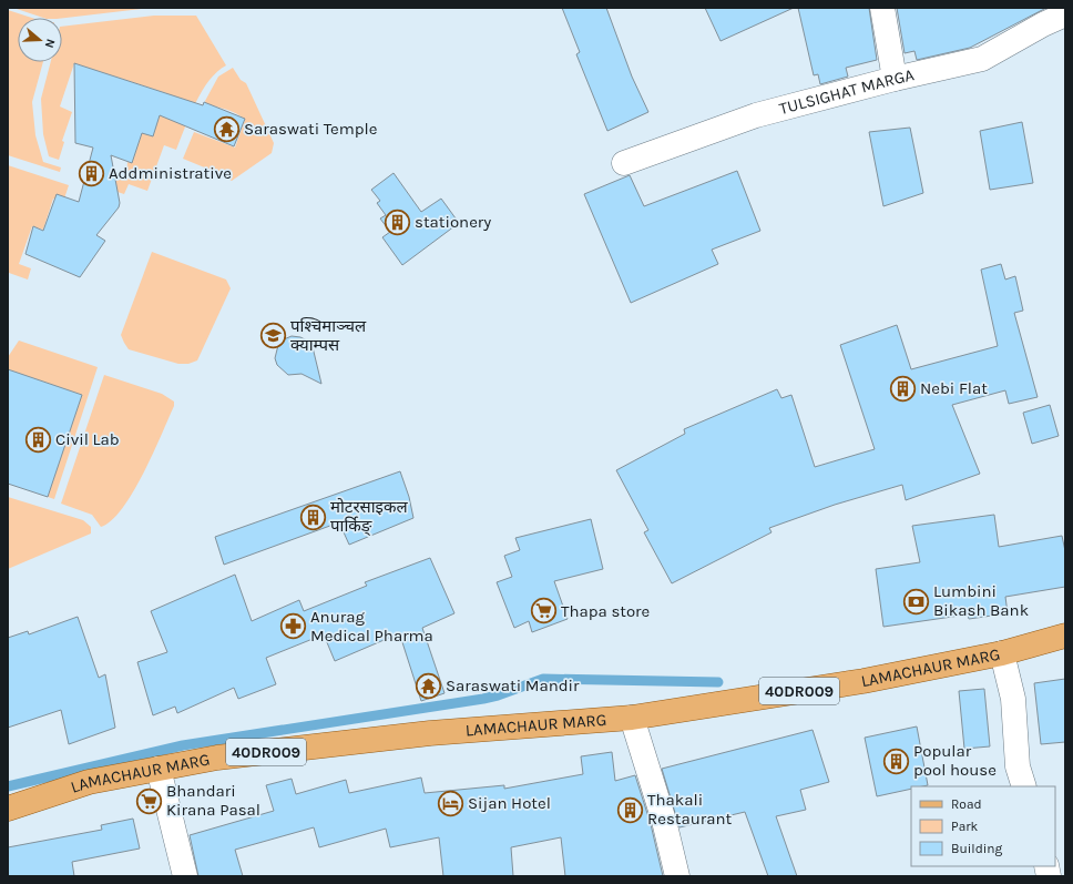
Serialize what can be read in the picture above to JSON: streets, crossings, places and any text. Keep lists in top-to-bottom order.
{
  "streets": {
    "main road": ["LAMACHAUR MARG", "40DR009"],
    "street": ["TULSIGHAT MARGA"]
  },
  "places": {
    "temple": ["Saraswati Temple", "Saraswati Mandir"],
    "building": [
      "Addministrative",
      "stationery",
      "Nebi Flat",
      "Civil Lab",
      "मोटरसाइकल पार्किङ्",
      "Popular pool house",
      "Thakali Restaurant"
    ],
    "school or university": ["पश्‍चिमाञ्‍चल क्याम्पस"],
    "bank": ["Lumbini Bikash Bank"],
    "supermarket": ["Thapa store", "Bhandari Kirana Pasal"],
    "pharmacy": ["Anurag Medical Pharma"],
    "hotel": ["Sijan Hotel"]
  },
  "legend": ["Road", "Park", "Building"],
  "north": "right"
}
